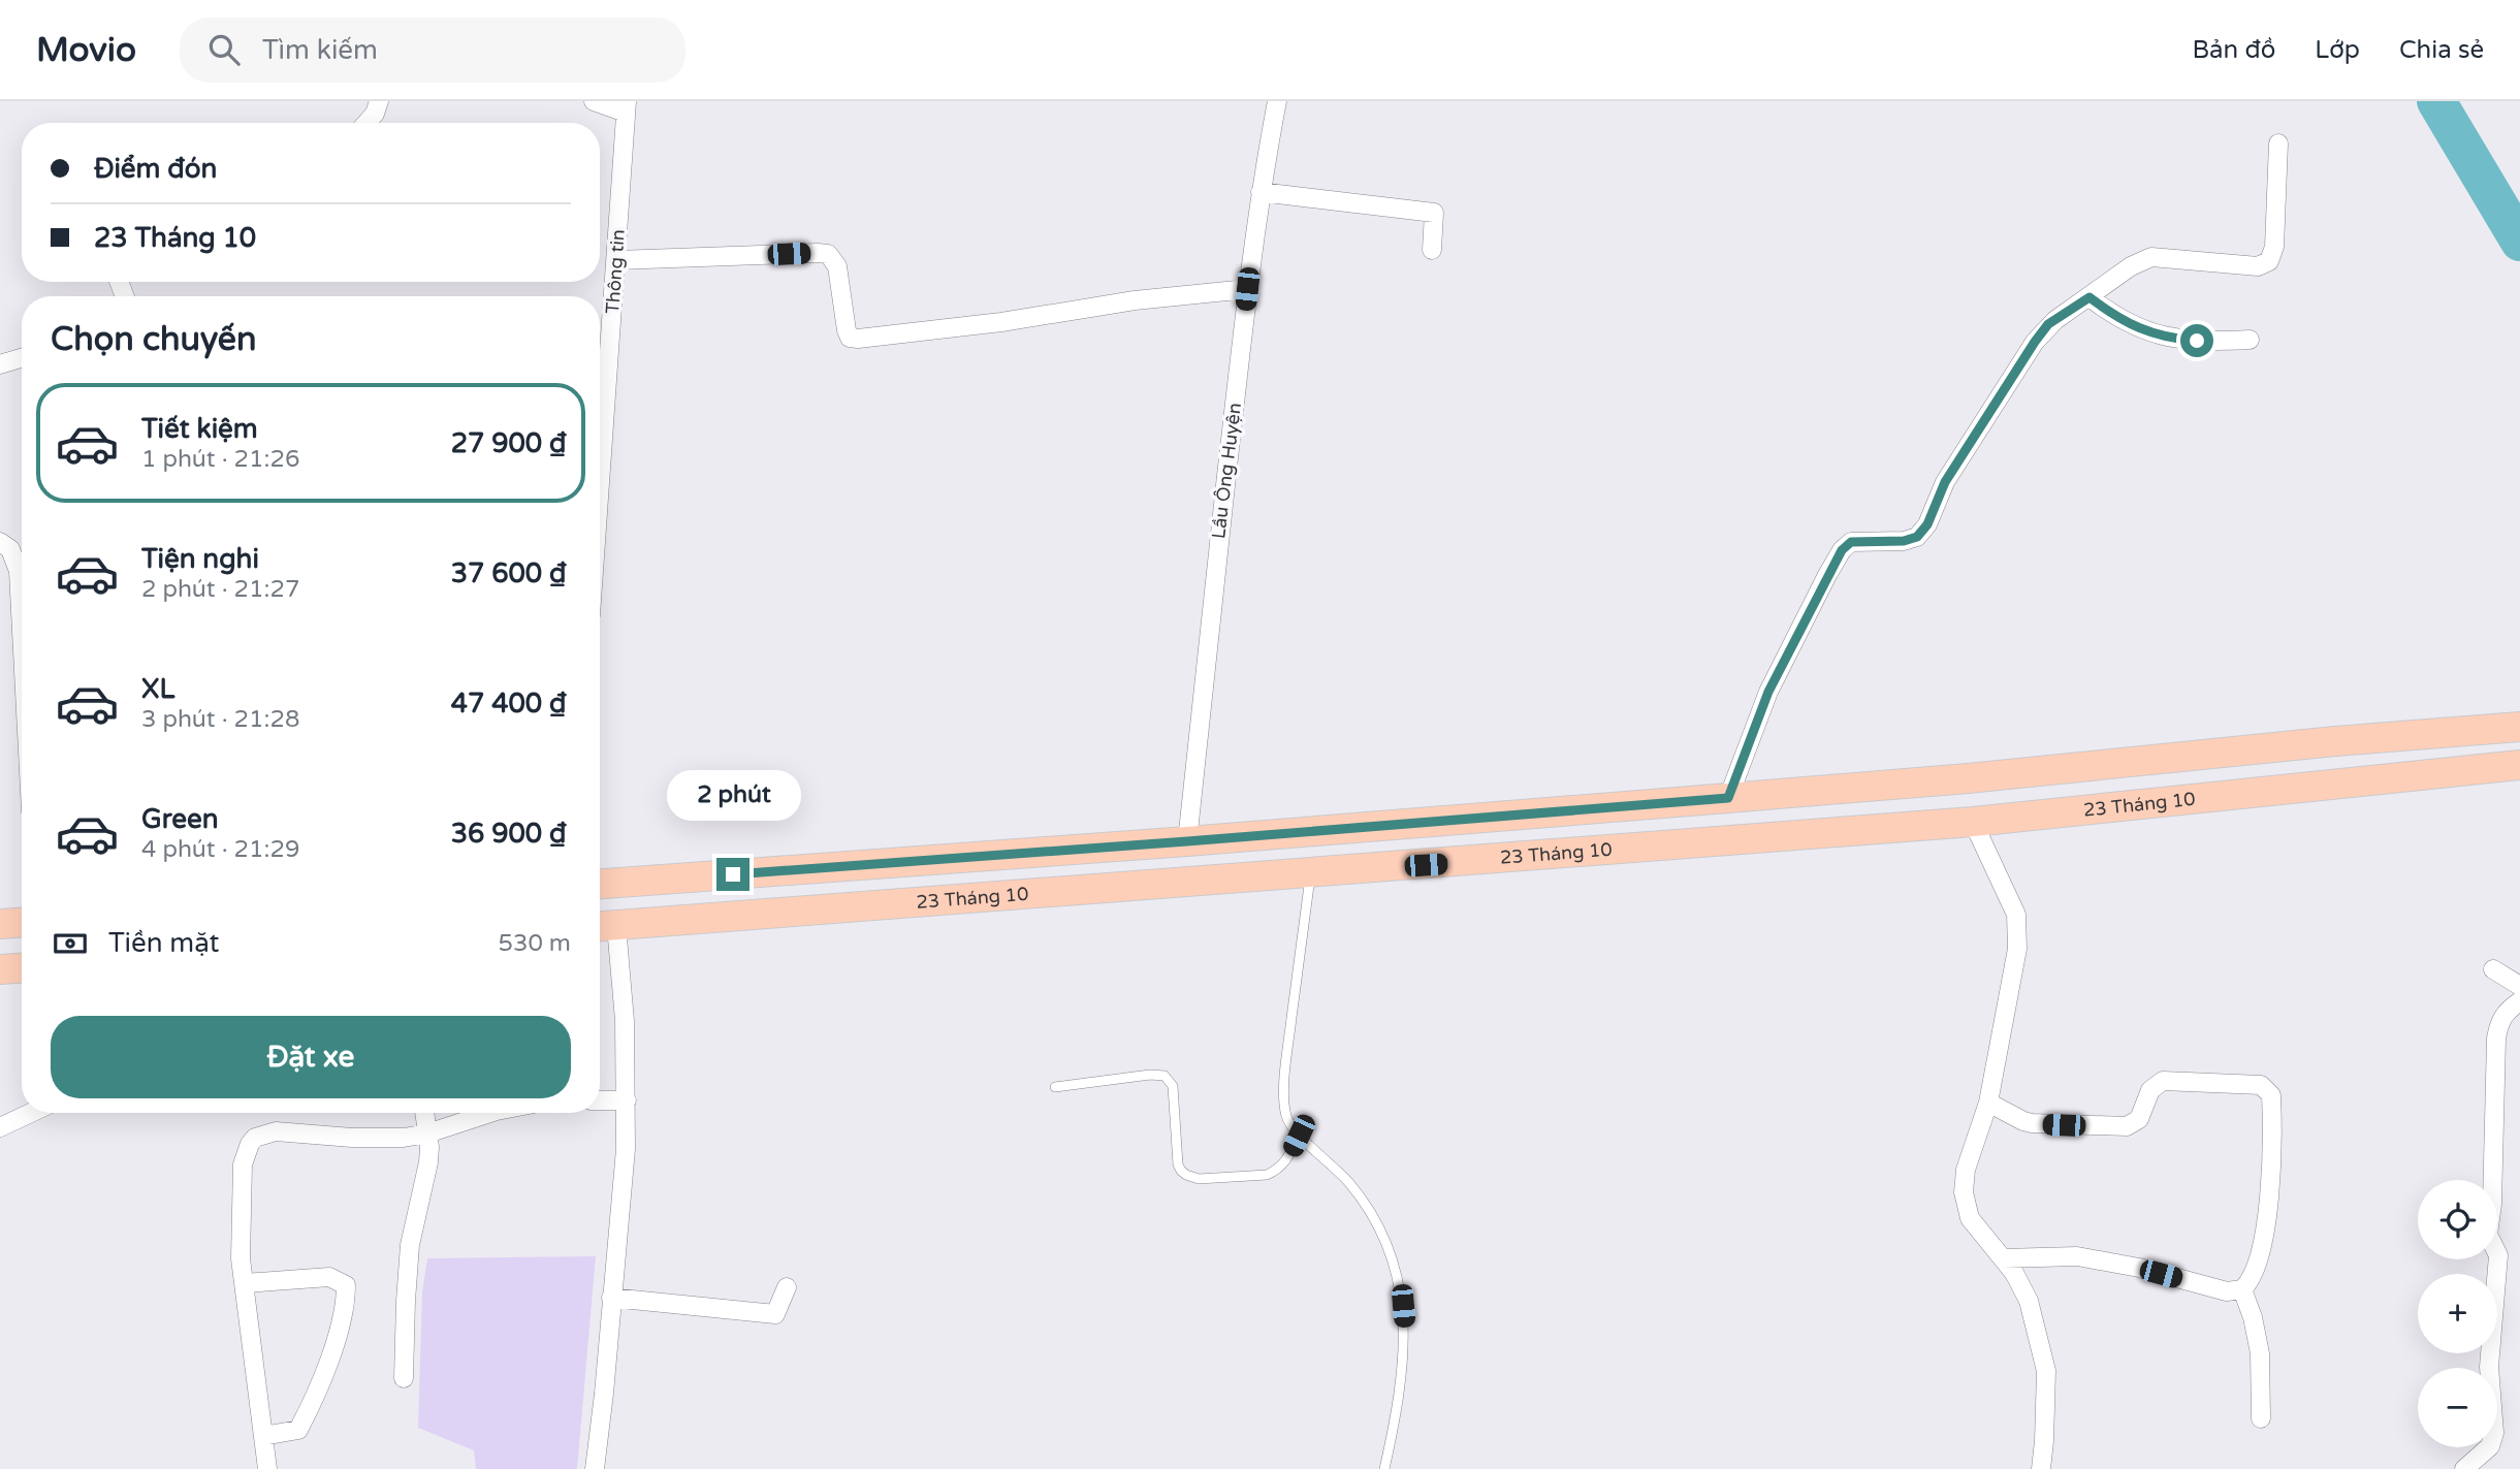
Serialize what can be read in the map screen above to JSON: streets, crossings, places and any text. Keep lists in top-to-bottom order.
{
  "streets": {
    "main road": ["23 Tháng 10"],
    "street": ["Thông tin", "Lầu Ông Huyện"]
  },
  "page": {
    "header": "Movio",
    "search": "Tìm kiếm",
    "nav": ["Bản đồ", "Lớp", "Chia sẻ"],
    "banner": ["Điểm đón", "23 Tháng 10"],
    "heading": "Chọn chuyến",
    "list": [
      {
        "name": "Tiết kiệm",
        "note": "1 phút · 21:26",
        "value": "27 900 ₫"
      },
      {
        "name": "Tiện nghi",
        "note": "2 phút · 21:27",
        "value": "37 600 ₫"
      },
      {
        "name": "XL",
        "note": "3 phút · 21:28",
        "value": "47 400 ₫"
      },
      {
        "name": "Green",
        "note": "4 phút · 21:29",
        "value": "36 900 ₫"
      }
    ],
    "bubble": "2 phút",
    "pay": ["Tiền mặt", "530 m"],
    "buttons": "Đặt xe",
    "map_buttons": ["+", "−"]
  }
}
